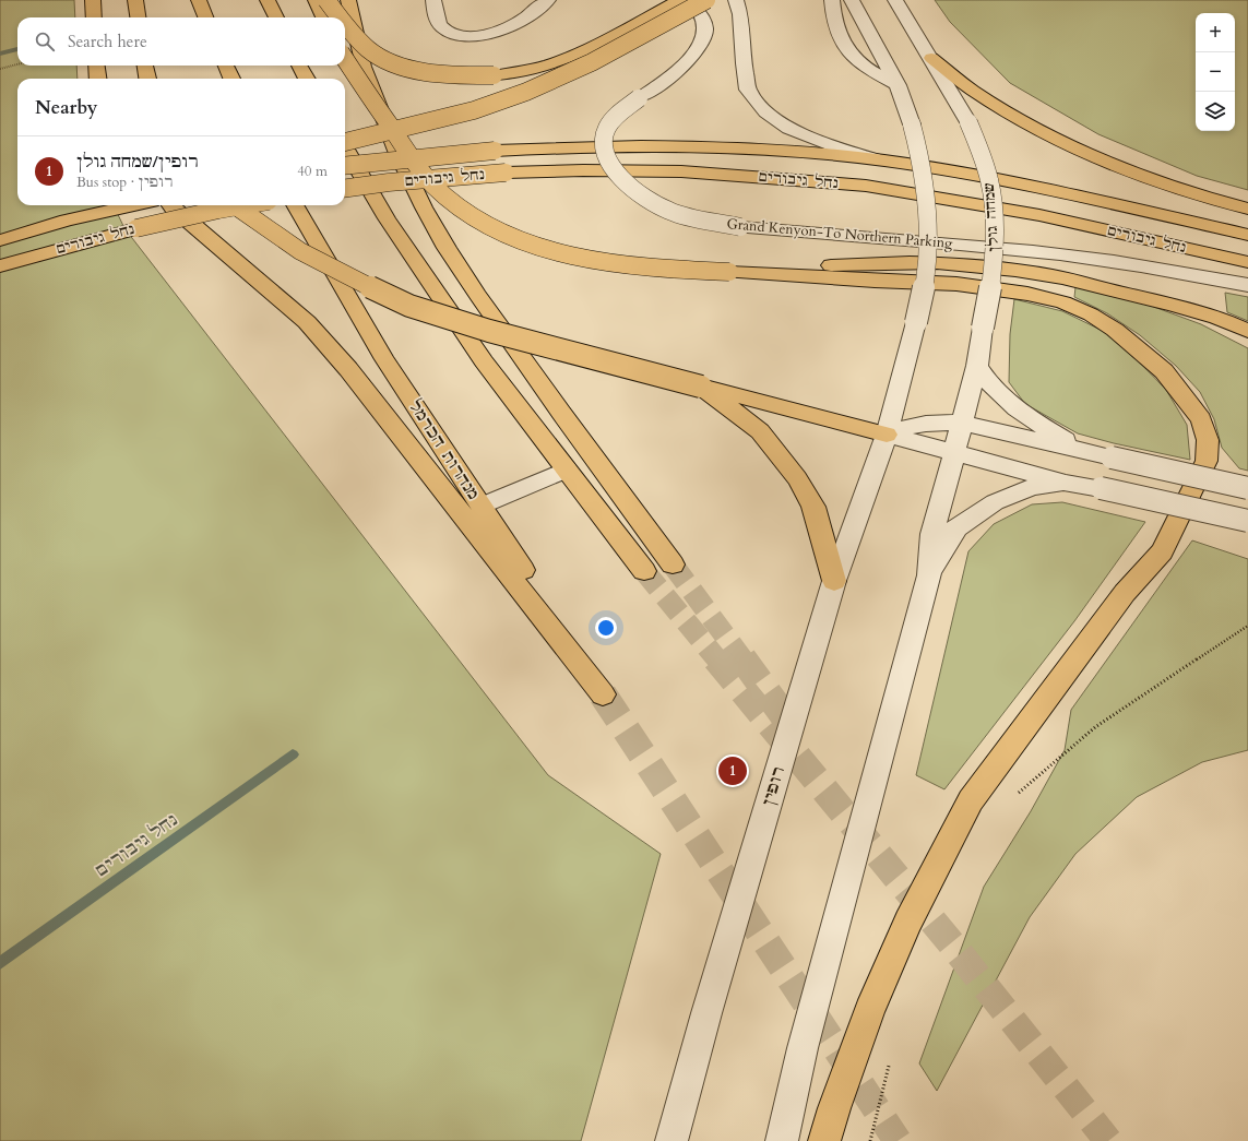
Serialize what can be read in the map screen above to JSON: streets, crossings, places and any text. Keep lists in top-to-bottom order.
{
  "streets": {
    "main road": ["נחל גיבורים", "מנהרות הכרמל"],
    "street": ["שמחה גולן", "Grand Kenyon-To Northern Parking", "רופין"]
  },
  "water": ["נחל גיבורים"],
  "page": {
    "map_buttons": ["+", "−"],
    "search": "Search here",
    "heading": "Nearby",
    "list": [
      {
        "mark": "1",
        "name": "רופין/שמחה גולן",
        "note": "Bus stop · רופין",
        "value": "40 m"
      }
    ],
    "pins": "1"
  }
}
